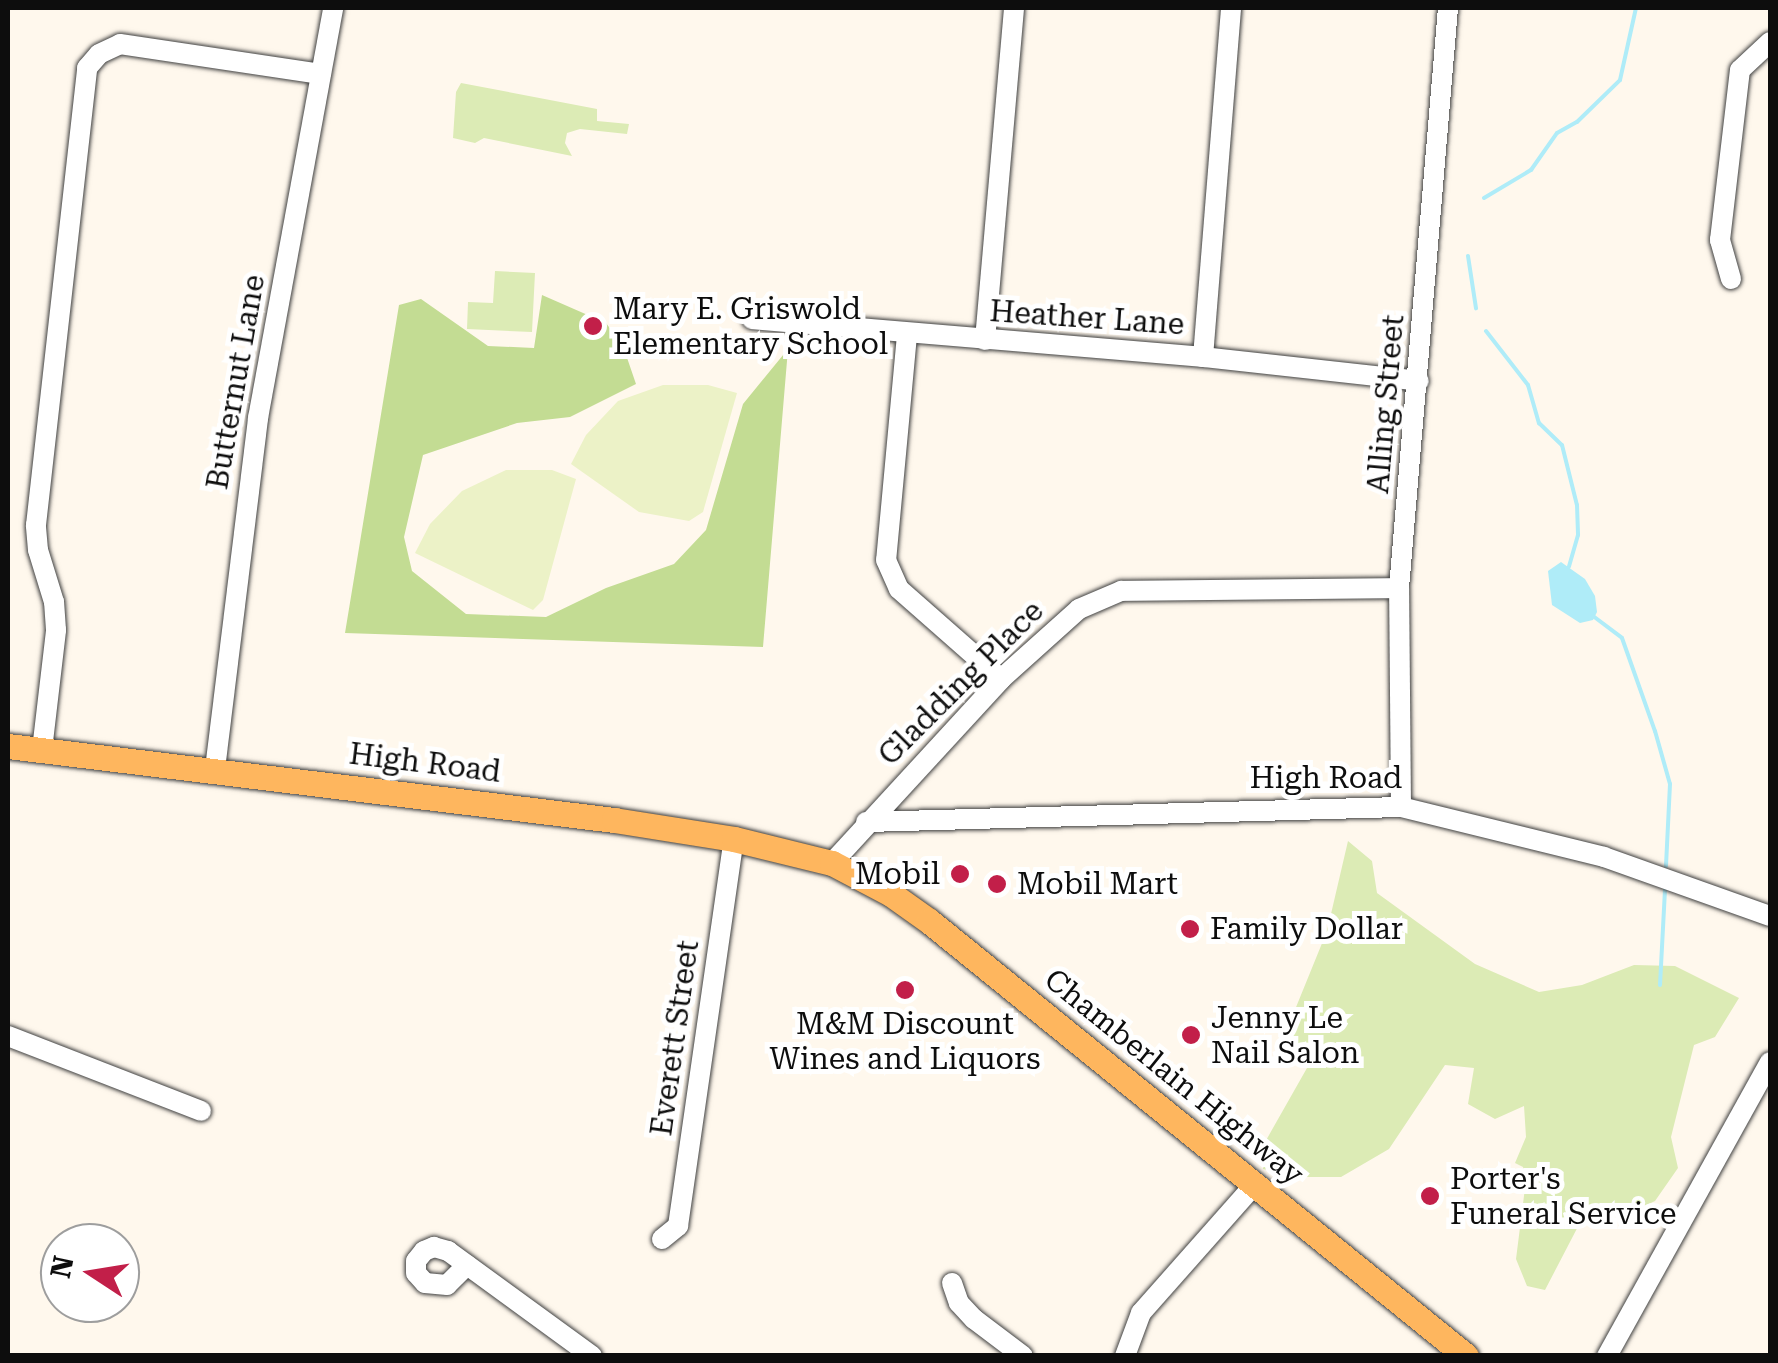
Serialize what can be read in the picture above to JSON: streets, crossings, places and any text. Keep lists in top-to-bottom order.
{
  "streets": {
    "main road": ["High Road", "Chamberlain Highway"],
    "street": [
      "Heather Lane",
      "Butternut Lane",
      "Alling Street",
      "Gladding Place",
      "Everett Street"
    ]
  },
  "crossings": [
    ["Heather Lane", "Alling Street"],
    ["Butternut Lane", "High Road"],
    ["Alling Street", "Gladding Place"],
    ["Alling Street", "High Road"],
    ["Gladding Place", "High Road"],
    ["Gladding Place", "Chamberlain Highway"],
    ["High Road", "Everett Street"],
    ["High Road", "Chamberlain Highway"]
  ],
  "places": [
    "Mary E. Griswold Elementary School",
    "Mobil",
    "Mobil Mart",
    "Family Dollar",
    "M&M Discount Wines and Liquors",
    "Jenny Le Nail Salon",
    "Porter's Funeral Service"
  ],
  "north": "left"
}
